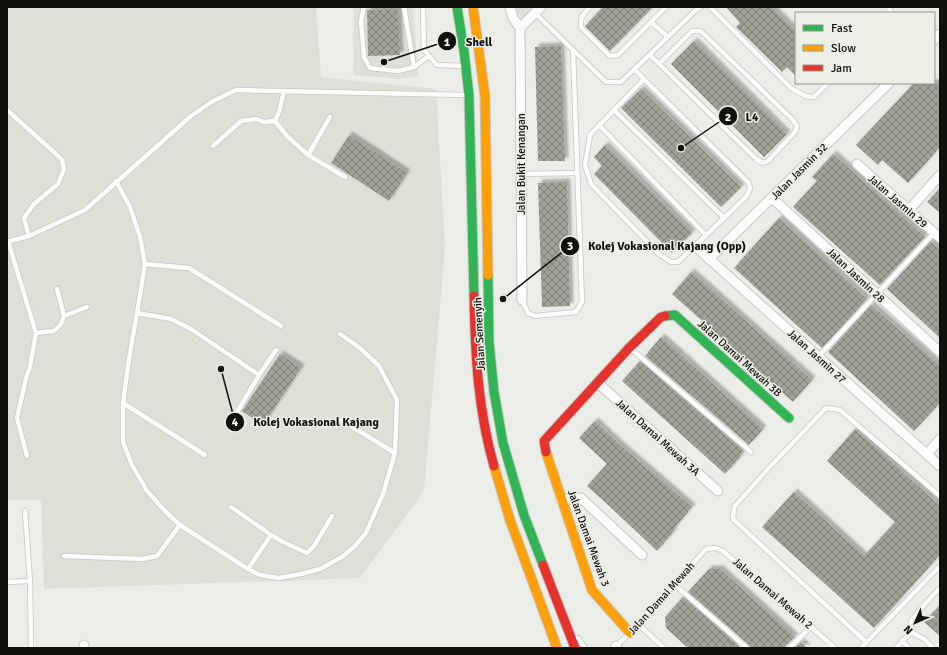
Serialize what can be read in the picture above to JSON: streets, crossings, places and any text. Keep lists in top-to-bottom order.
{
  "streets": {
    "main road": ["Jalan Semenyih", "Jalan Damai Mewah 3B", "Jalan Damai Mewah 3"],
    "street": [
      "Jalan Bukit Kenangan",
      "Jalan Jasmin 32",
      "Jalan Jasmin 29",
      "Jalan Jasmin 28",
      "Jalan Jasmin 27",
      "Jalan Damai Mewah 3A"
    ],
    "lane": ["Jalan Damai Mewah 2", "Jalan Damai Mewah"]
  },
  "crossings": [
    ["Jalan Jasmin 32", "Jalan Jasmin 28"],
    ["Jalan Jasmin 32", "Jalan Jasmin 27"],
    ["Jalan Damai Mewah 3A", "Jalan Damai Mewah 3"],
    ["Jalan Damai Mewah 3", "Jalan Damai Mewah"],
    ["Jalan Damai Mewah 2", "Jalan Damai Mewah"]
  ],
  "places": [
    "Shell",
    "L4",
    "Kolej Vokasional Kajang (Opp)",
    "Kolej Vokasional Kajang"
  ],
  "legend": ["Fast", "Slow", "Jam"],
  "north": "bottom left"
}
